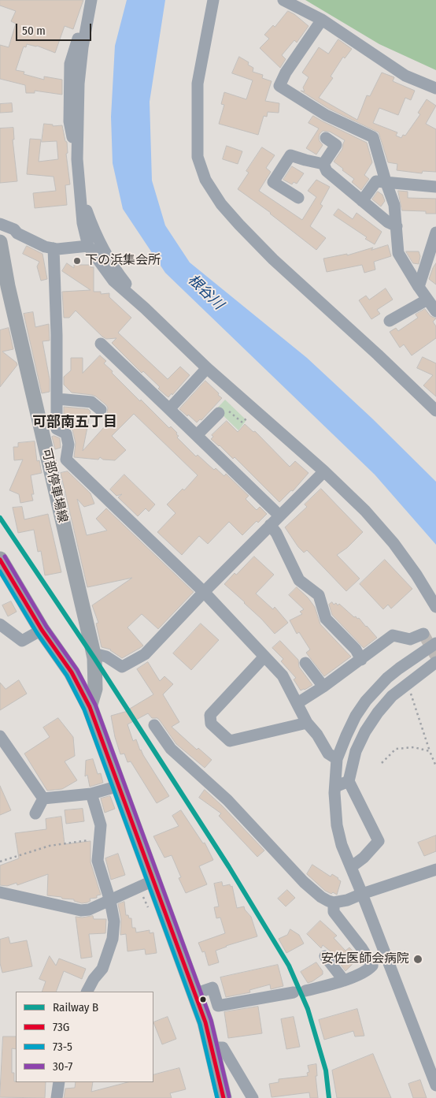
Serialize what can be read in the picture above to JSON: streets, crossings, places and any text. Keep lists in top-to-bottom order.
{
  "streets": {
    "main road": ["可部停車場線"]
  },
  "districts": ["可部南五丁目"],
  "water": ["根谷川"],
  "places": ["下の浜集会所", "安佐医師会病院"],
  "lines": [
    "rail line B",
    "transit line 30-7",
    "transit line 73G",
    "transit line 73-5"
  ],
  "legend": [
    "Railway B",
    "73G",
    "73-5",
    "30-7"
  ],
  "scale_bar": "50 m"
}
